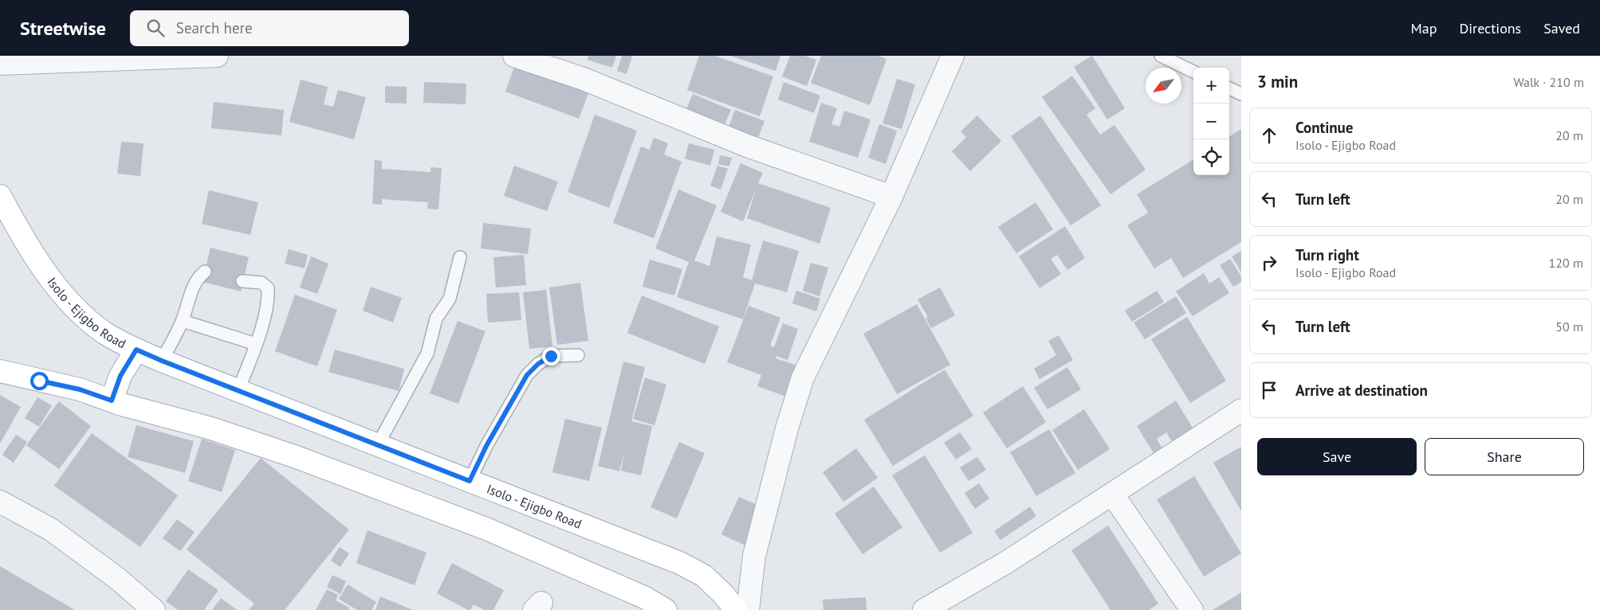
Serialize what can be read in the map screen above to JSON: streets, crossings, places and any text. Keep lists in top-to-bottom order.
{
  "streets": {
    "main road": ["Isolo - Ejigbo Road"]
  },
  "north": "bottom left",
  "page": {
    "header": "Streetwise",
    "search": "Search here",
    "nav": ["Map", "Directions", "Saved"],
    "heading": ["3 min", "Walk · 210 m"],
    "map_buttons": ["+", "−"],
    "list": [
      ["Continue", "Isolo - Ejigbo Road", "20 m"],
      ["Turn left", "20 m"],
      ["Turn right", "Isolo - Ejigbo Road", "120 m"],
      ["Turn left", "50 m"],
      "Arrive at destination"
    ],
    "buttons": ["Save", "Share"]
  }
}
